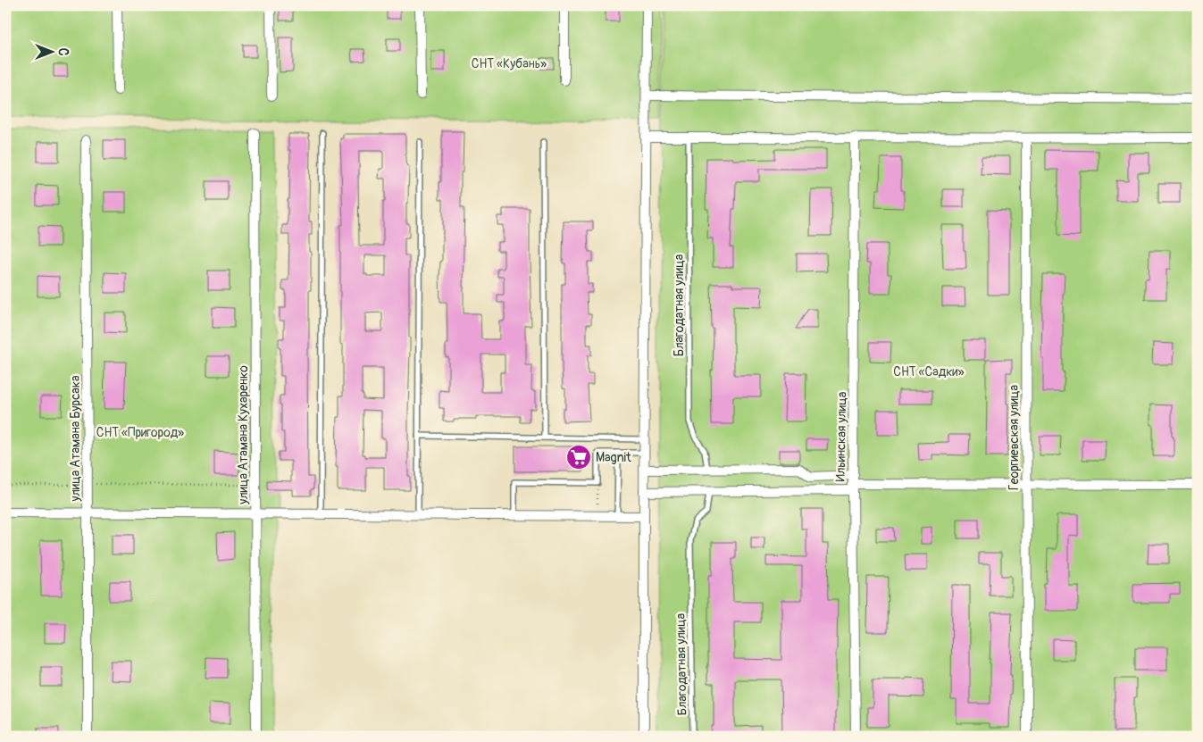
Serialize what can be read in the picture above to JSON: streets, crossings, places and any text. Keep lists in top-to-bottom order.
{
  "streets": {
    "street": [
      "улица Атамана Кухаренко",
      "Ильинская улица",
      "Георгиевская улица",
      "улица Атамана Бурсака"
    ],
    "lane": ["Благодатная улица"]
  },
  "parks": ["СНТ «Кубань»", "СНТ «Садки»", "СНТ «Пригород»"],
  "places": {
    "supermarket": ["Magnit"]
  },
  "north": "right"
}
